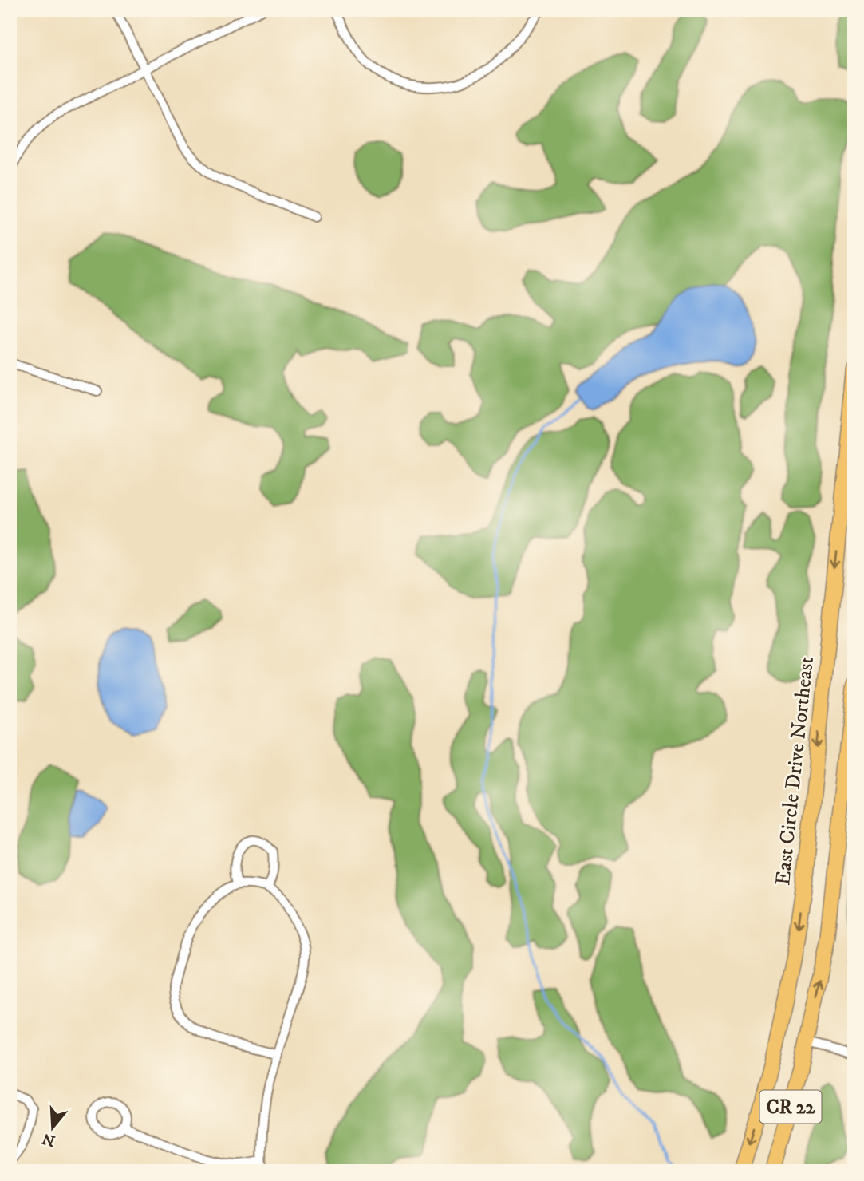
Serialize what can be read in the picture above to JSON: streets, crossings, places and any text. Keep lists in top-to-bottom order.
{
  "streets": {
    "main road": ["East Circle Drive Northeast", "CR 22"]
  },
  "north": "bottom"
}
